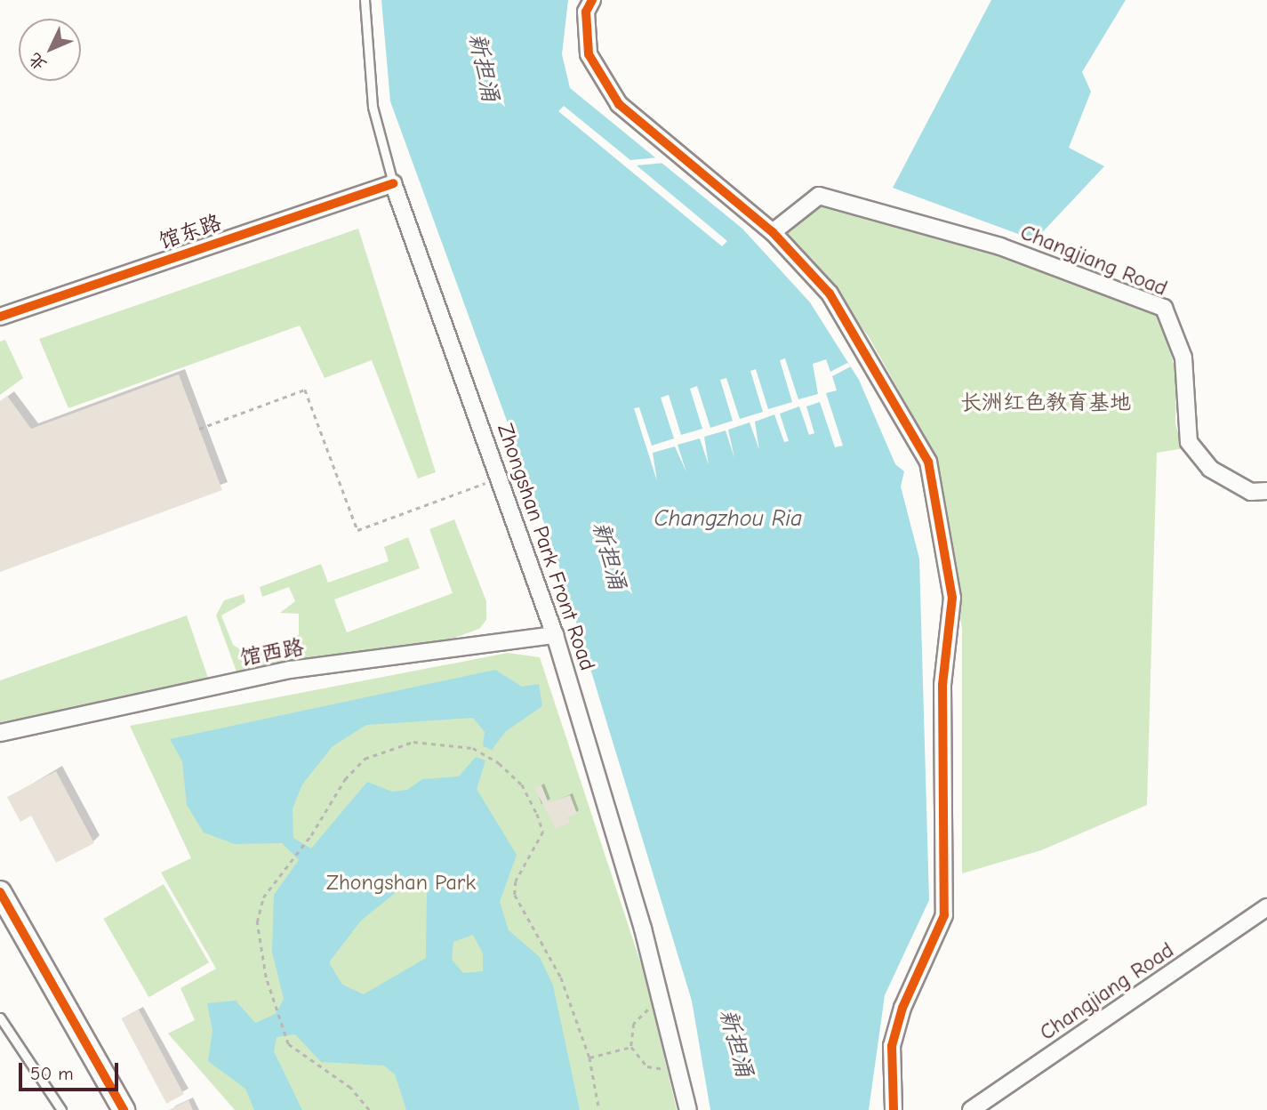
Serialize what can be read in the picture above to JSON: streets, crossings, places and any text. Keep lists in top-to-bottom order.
{
  "streets": {
    "street": [
      "馆东路",
      "Changjiang Road",
      "Zhongshan Park Front Road",
      "馆西路"
    ]
  },
  "crossings": [
    ["馆东路", "Zhongshan Park Front Road"],
    ["Zhongshan Park Front Road", "馆西路"]
  ],
  "water": ["新担涌", "Changzhou Ria"],
  "parks": ["长洲红色教育基地", "Zhongshan Park"],
  "scale_bar": "50 m",
  "north": "bottom left"
}
